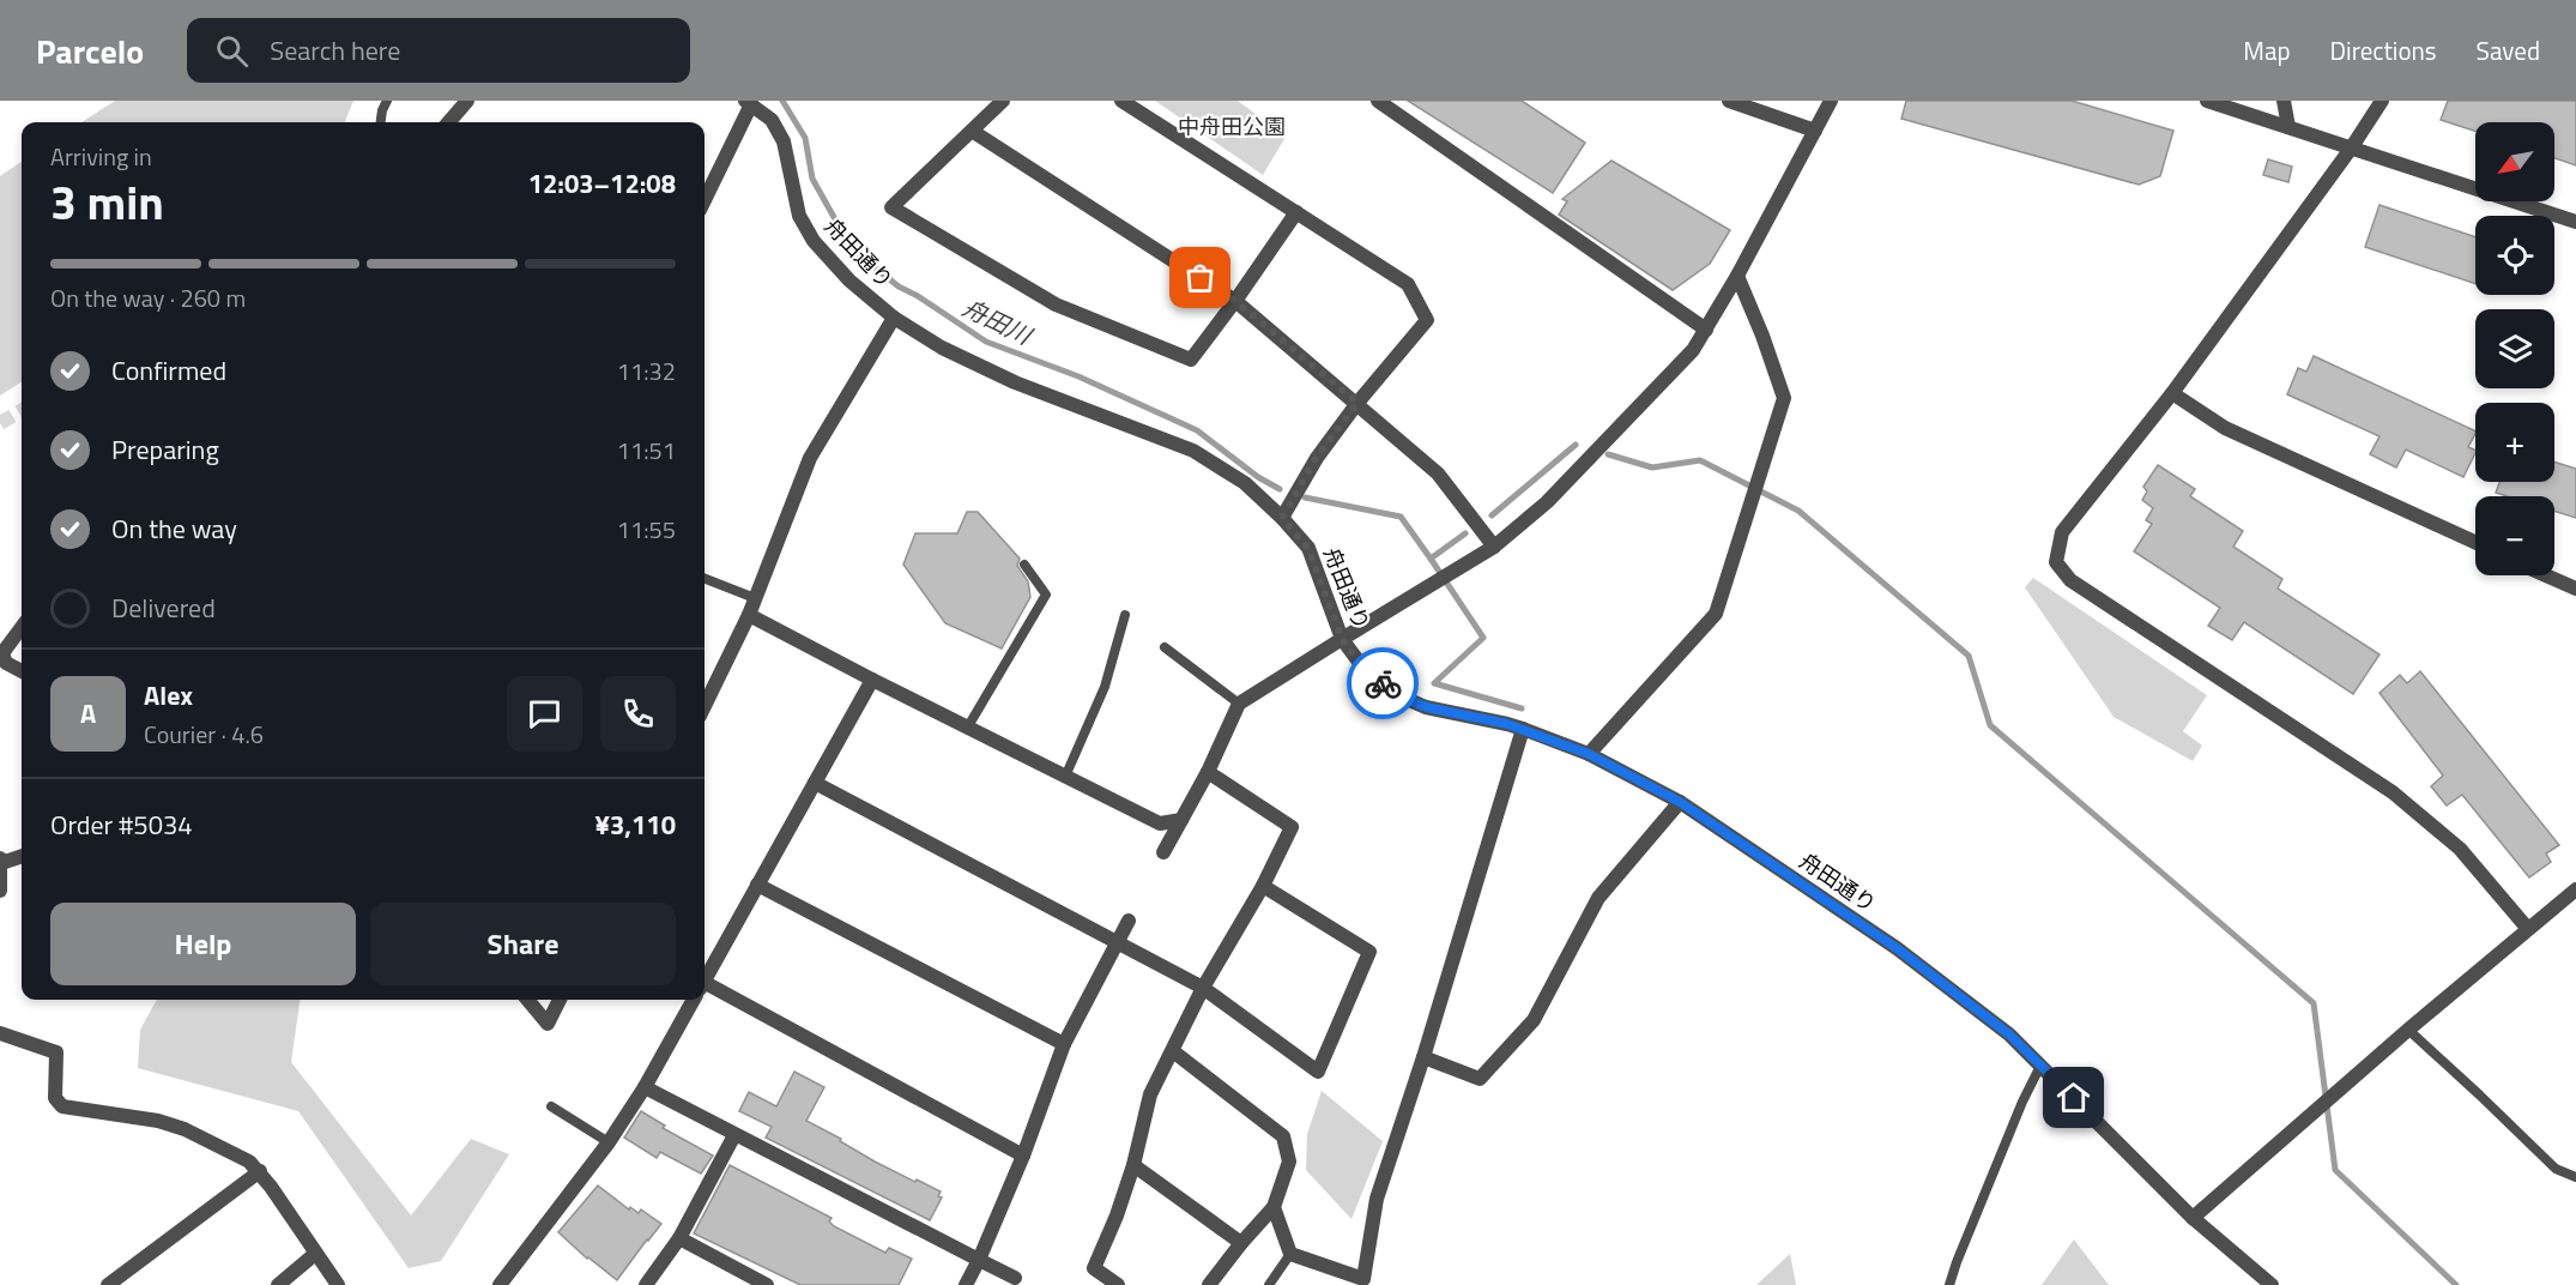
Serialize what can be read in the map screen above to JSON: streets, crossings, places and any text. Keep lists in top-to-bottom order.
{
  "streets": {
    "street": ["舟田通り"]
  },
  "water": ["舟田川"],
  "parks": ["中舟田公園"],
  "north": "bottom left",
  "page": {
    "header": "Parcelo",
    "search": "Search here",
    "nav": ["Map", "Directions", "Saved"],
    "map_buttons": ["+", "−"],
    "heading": ["3 min", "Arriving in", "12:03–12:08"],
    "panel": [
      "Alex",
      "Courier · 4.6",
      "Order #5034",
      "¥3,110"
    ],
    "bar": "On the way · 260 m",
    "list": [
      ["Confirmed", "11:32"],
      ["Preparing", "11:51"],
      ["On the way", "11:55"],
      "Delivered"
    ],
    "round": "A",
    "buttons": ["Help", "Share"]
  }
}
